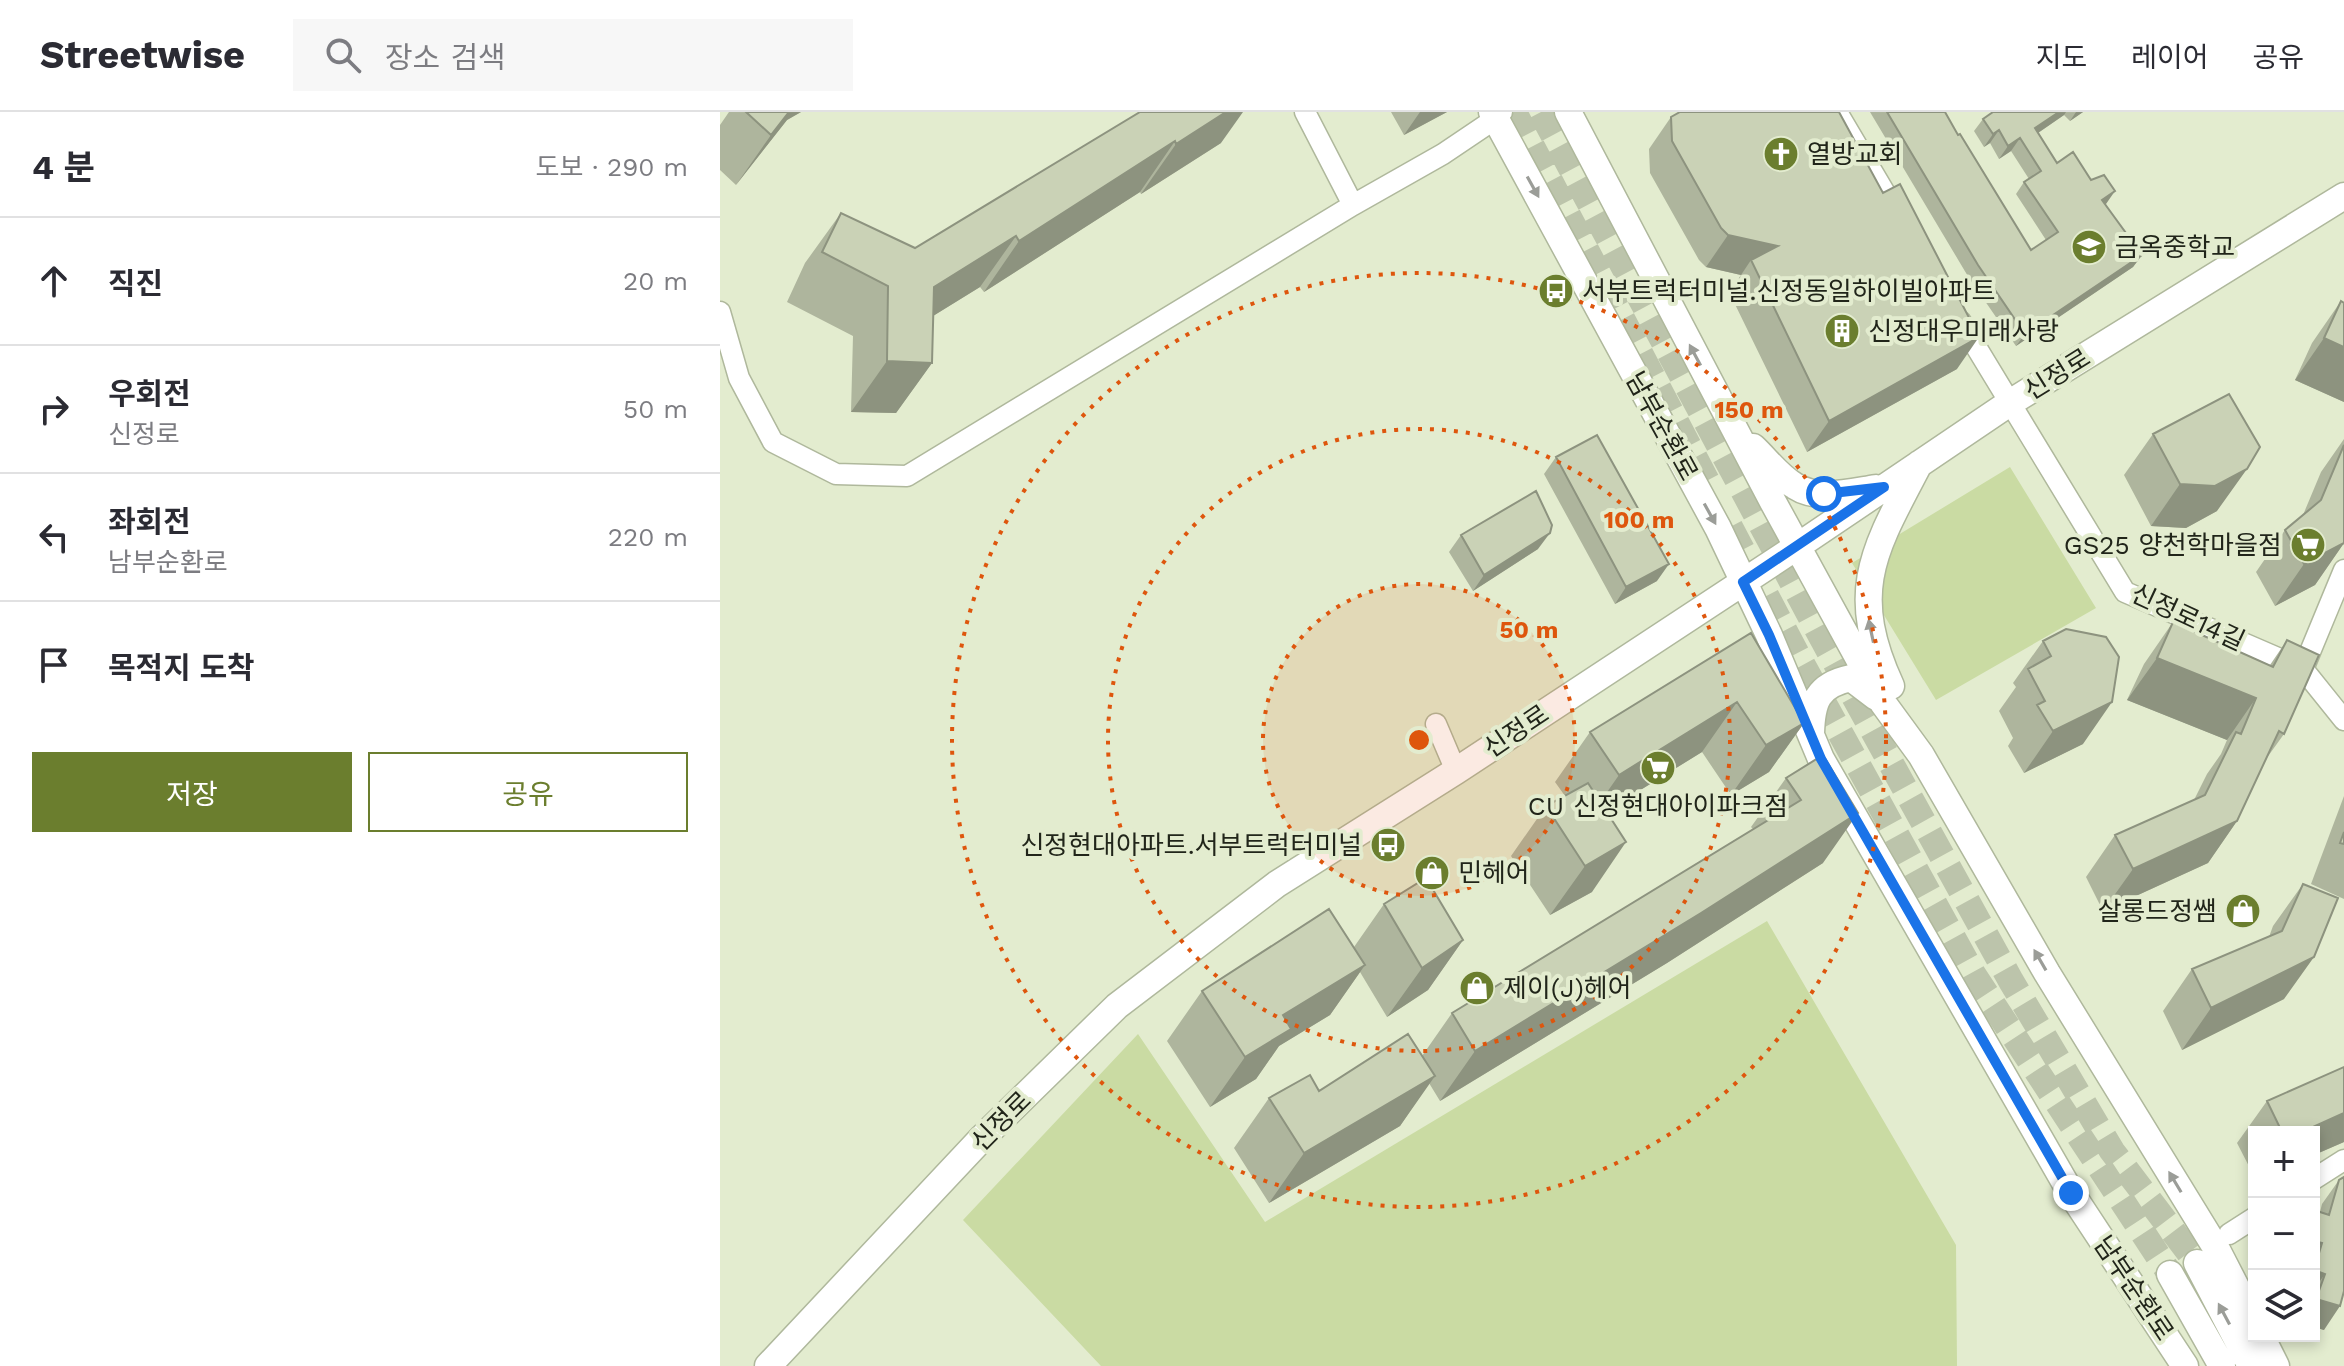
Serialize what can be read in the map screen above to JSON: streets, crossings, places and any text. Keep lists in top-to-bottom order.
{
  "streets": {
    "main road": ["신정로", "남부순환로"],
    "street": ["신정로14길"]
  },
  "crossings": [
    ["신정로", "남부순환로"],
    ["신정로", "신정로14길"]
  ],
  "places": {
    "church": ["열방교회"],
    "school or university": ["금옥중학교"],
    "bus stop": ["서부트럭터미널.신정동일하이빌아파트", "신정현대아파트.서부트럭터미널"],
    "building": ["신정대우미래사랑"],
    "supermarket": ["GS25 양천학마을점", "CU 신정현대아이파크점"],
    "shop": ["민헤어", "살롱드정쌤", "제이(J)헤어"]
  },
  "page": {
    "header": "Streetwise",
    "search": "장소 검색",
    "nav": ["지도", "레이어", "공유"],
    "heading": ["4 분", "도보 · 290 m"],
    "list": [
      ["직진", "20 m"],
      ["우회전", "신정로", "50 m"],
      ["좌회전", "남부순환로", "220 m"],
      "목적지 도착"
    ],
    "buttons": ["저장", "공유"],
    "map_buttons": ["+", "−"]
  },
  "rings": ["150 m", "100 m", "50 m"]
}
